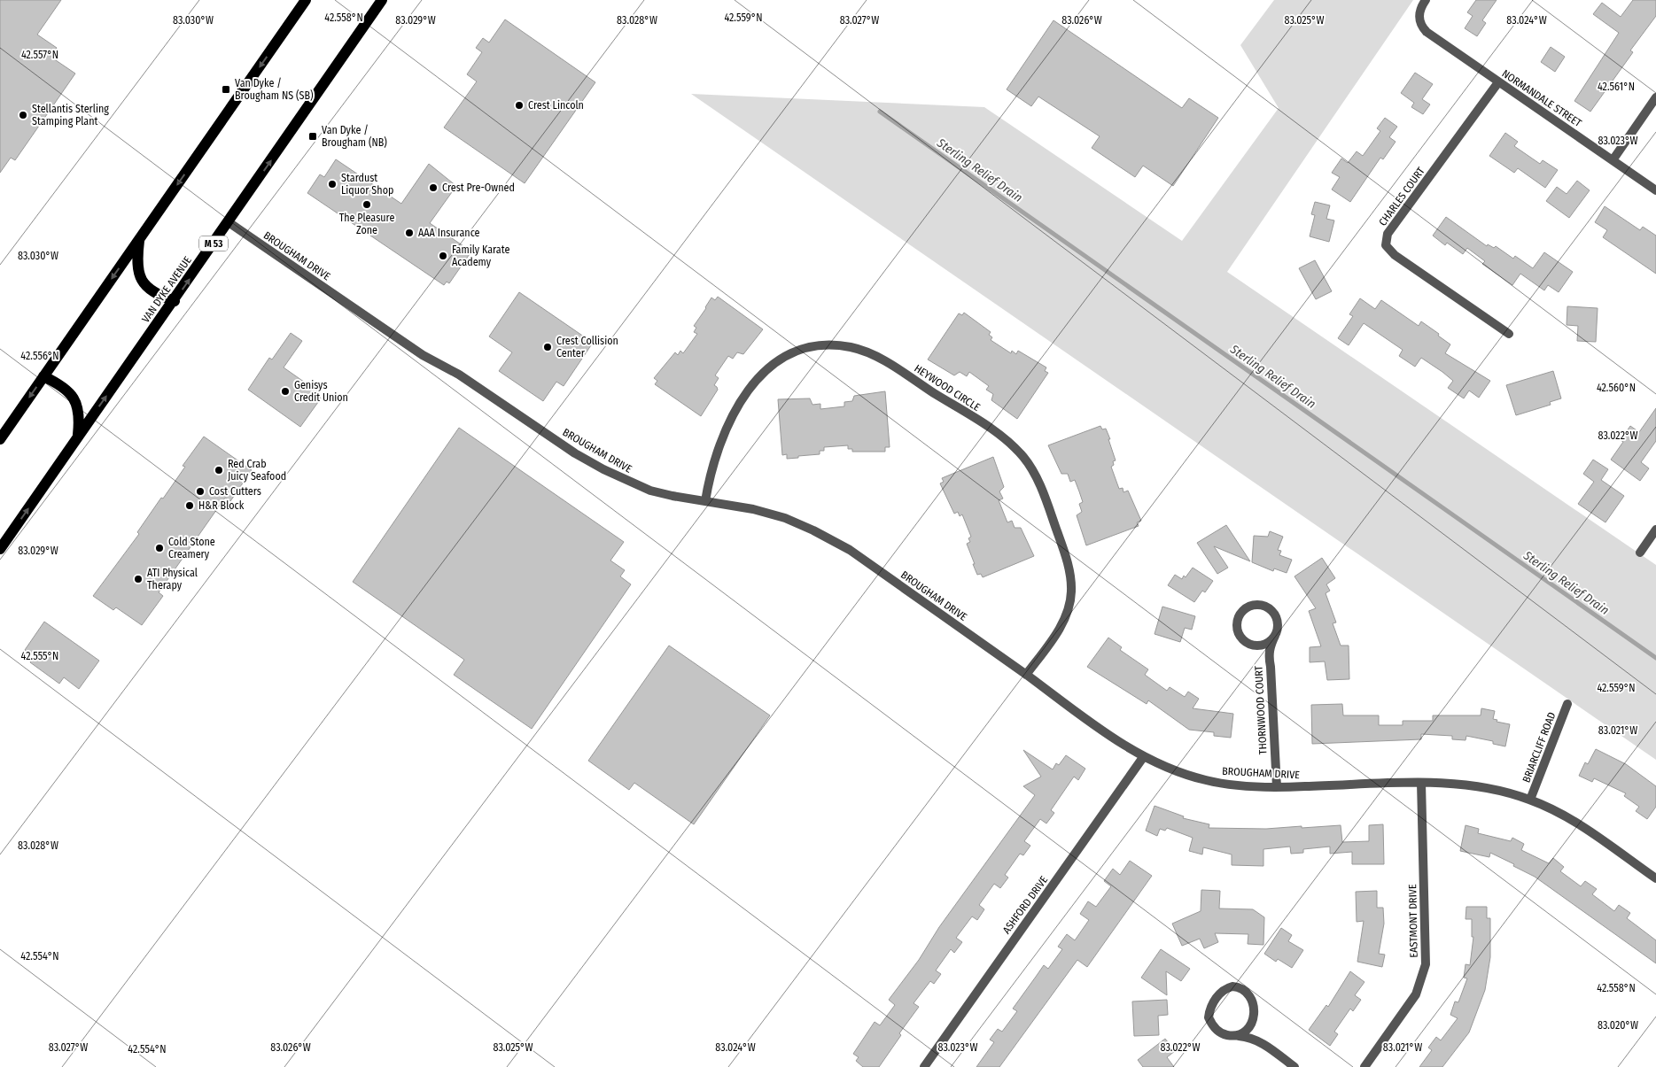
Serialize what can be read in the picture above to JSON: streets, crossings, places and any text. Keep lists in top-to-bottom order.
{
  "streets": {
    "main road": ["M 53", "VAN DYKE AVENUE"],
    "street": [
      "NORMANDALE STREET",
      "CHARLES COURT",
      "BROUGHAM DRIVE",
      "HEYWOOD CIRCLE",
      "THORNWOOD COURT",
      "BRIARCLIFF ROAD",
      "ASHFORD DRIVE",
      "EASTMONT DRIVE"
    ]
  },
  "crossings": [
    ["NORMANDALE STREET", "CHARLES COURT"],
    ["BROUGHAM DRIVE", "VAN DYKE AVENUE"],
    ["BROUGHAM DRIVE", "HEYWOOD CIRCLE"],
    ["BROUGHAM DRIVE", "THORNWOOD COURT"],
    ["BROUGHAM DRIVE", "BRIARCLIFF ROAD"],
    ["BROUGHAM DRIVE", "ASHFORD DRIVE"],
    ["BROUGHAM DRIVE", "EASTMONT DRIVE"]
  ],
  "water": ["Sterling Relief Drain"],
  "places": {
    "transit": ["Van Dyke / Brougham NS (SB)", "Van Dyke / Brougham (NB)"],
    "other": [
      "Crest Lincoln",
      "Stellantis Sterling Stamping Plant",
      "Stardust Liquor Shop",
      "Crest Pre-Owned",
      "The Pleasure Zone",
      "AAA Insurance",
      "Family Karate Academy",
      "Crest Collision Center",
      "Genisys Credit Union",
      "Red Crab Juicy Seafood",
      "Cost Cutters",
      "H&R Block",
      "Cold Stone Creamery",
      "ATI Physical Therapy"
    ]
  },
  "coordinates": [
    "42.558°N",
    "42.559°N",
    "83.030°W",
    "83.029°W",
    "83.028°W",
    "83.027°W",
    "83.026°W",
    "83.025°W",
    "83.024°W",
    "42.557°N",
    "42.561°N",
    "83.023°W",
    "42.556°N",
    "42.560°N",
    "83.022°W",
    "42.555°N",
    "83.021°W",
    "42.554°N",
    "83.020°W"
  ]
}
